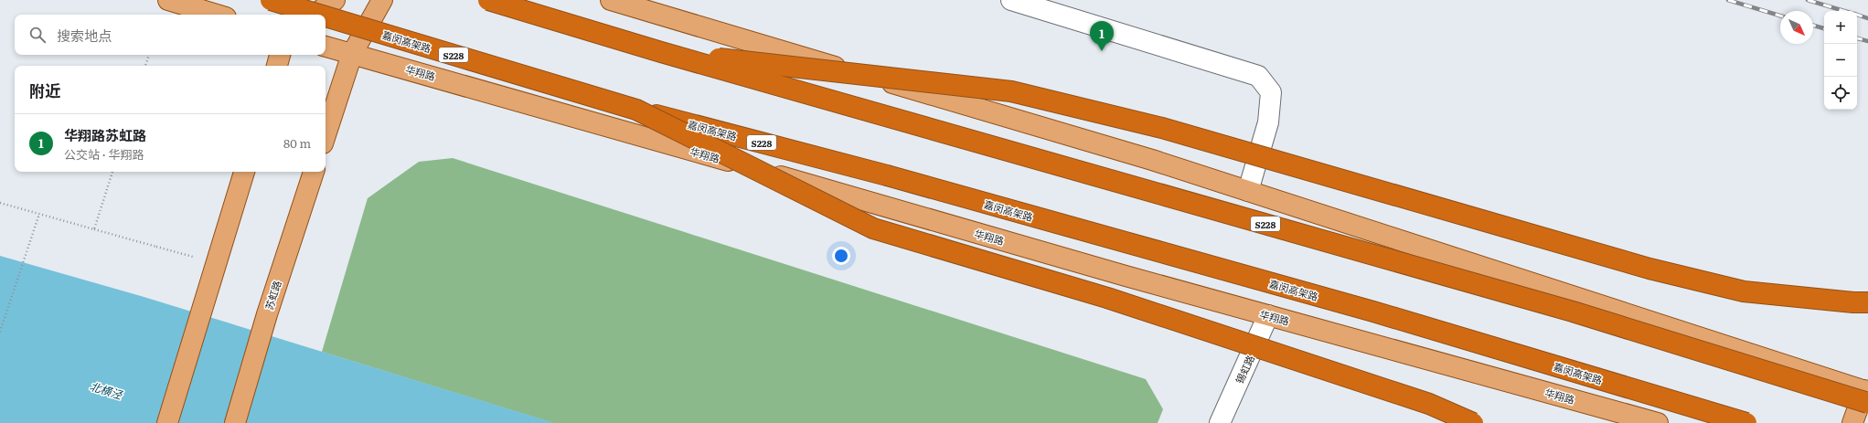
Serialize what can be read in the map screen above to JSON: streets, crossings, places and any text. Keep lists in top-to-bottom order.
{
  "streets": {
    "highway": ["嘉闵高架路", "S228"],
    "main road": ["华翔路", "苏虹路"],
    "street": ["锡虹路"]
  },
  "crossings": [
    ["华翔路", "锡虹路"]
  ],
  "water": ["北横泾"],
  "north": "bottom right",
  "page": {
    "map_buttons": ["+", "−"],
    "search": "搜索地点",
    "pins": "1",
    "heading": "附近",
    "list": [
      {
        "mark": "1",
        "name": "华翔路苏虹路",
        "note": "公交站 · 华翔路",
        "value": "80 m"
      }
    ]
  }
}
